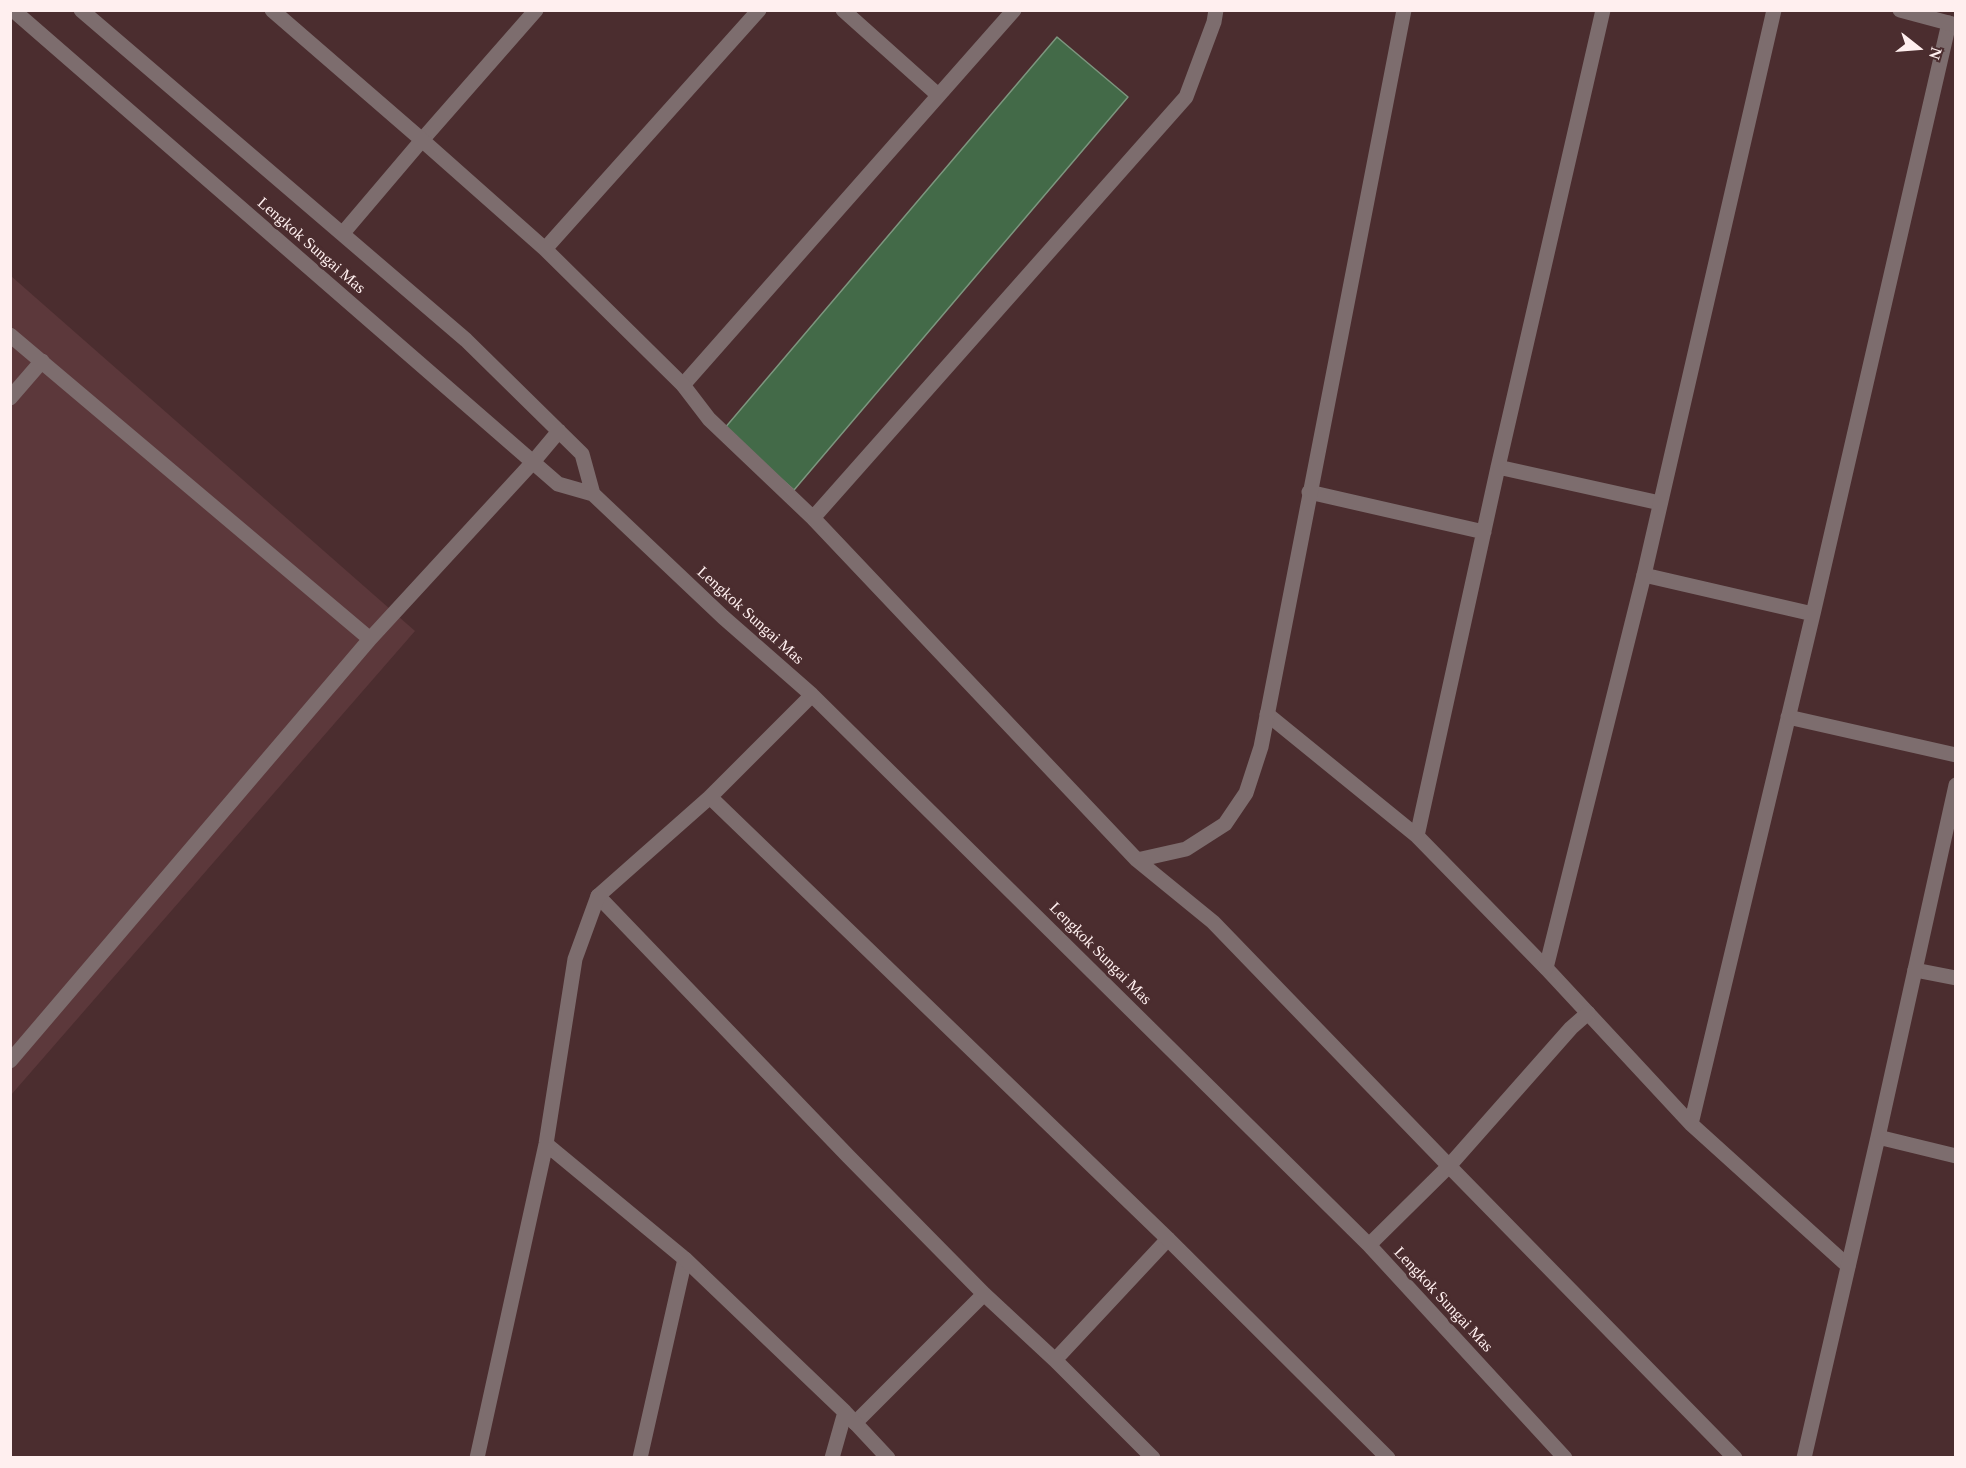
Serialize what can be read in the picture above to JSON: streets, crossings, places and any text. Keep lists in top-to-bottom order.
{
  "streets": {
    "street": ["Lengkok Sungai Mas"]
  },
  "north": "right"
}
